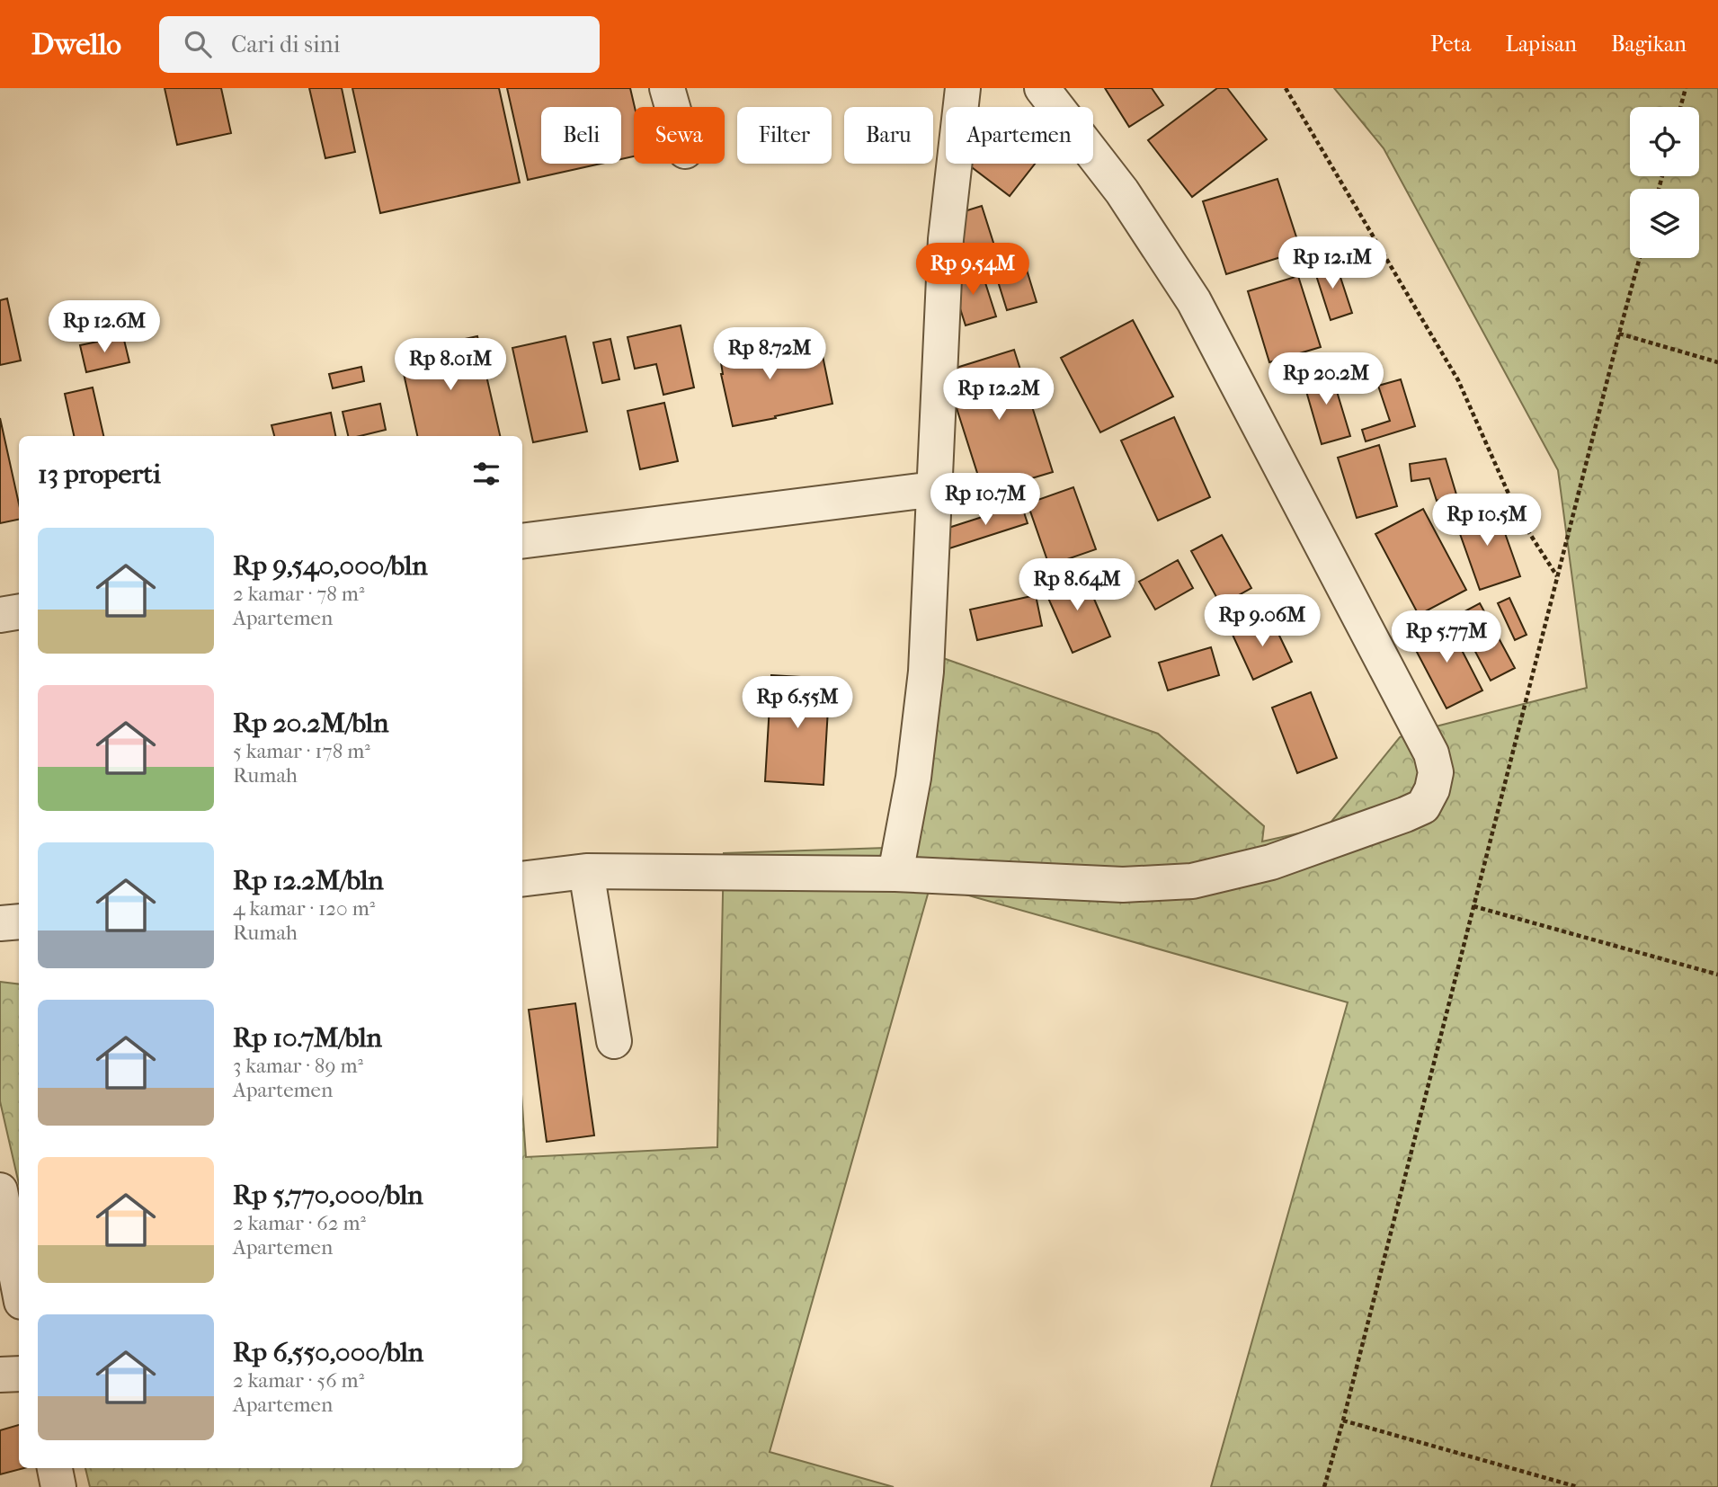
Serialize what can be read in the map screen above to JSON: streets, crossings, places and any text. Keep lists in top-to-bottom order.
{
  "page": {
    "header": "Dwello",
    "search": "Cari di sini",
    "nav": ["Peta", "Lapisan", "Bagikan"],
    "chip": [
      "Beli",
      "Sewa",
      "Filter",
      "Baru",
      "Apartemen"
    ],
    "price": [
      "Rp 12.1M",
      "Rp 9.54M",
      "Rp 12.6M",
      "Rp 8.72M",
      "Rp 8.01M",
      "Rp 20.2M",
      "Rp 12.2M",
      "Rp 10.7M",
      "Rp 10.5M",
      "Rp 8.64M",
      "Rp 9.06M",
      "Rp 5.77M",
      "Rp 6.55M"
    ],
    "heading": "13 properti",
    "list": [
      {
        "name": "Rp 9,540,000/bln",
        "note": "2 kamar · 78 m² · Apartemen"
      },
      {
        "name": "Rp 20.2M/bln",
        "note": "5 kamar · 178 m² · Rumah"
      },
      {
        "name": "Rp 12.2M/bln",
        "note": "4 kamar · 120 m² · Rumah"
      },
      {
        "name": "Rp 10.7M/bln",
        "note": "3 kamar · 89 m² · Apartemen"
      },
      {
        "name": "Rp 5,770,000/bln",
        "note": "2 kamar · 62 m² · Apartemen"
      },
      {
        "name": "Rp 6,550,000/bln",
        "note": "2 kamar · 56 m² · Apartemen"
      }
    ]
  }
}
